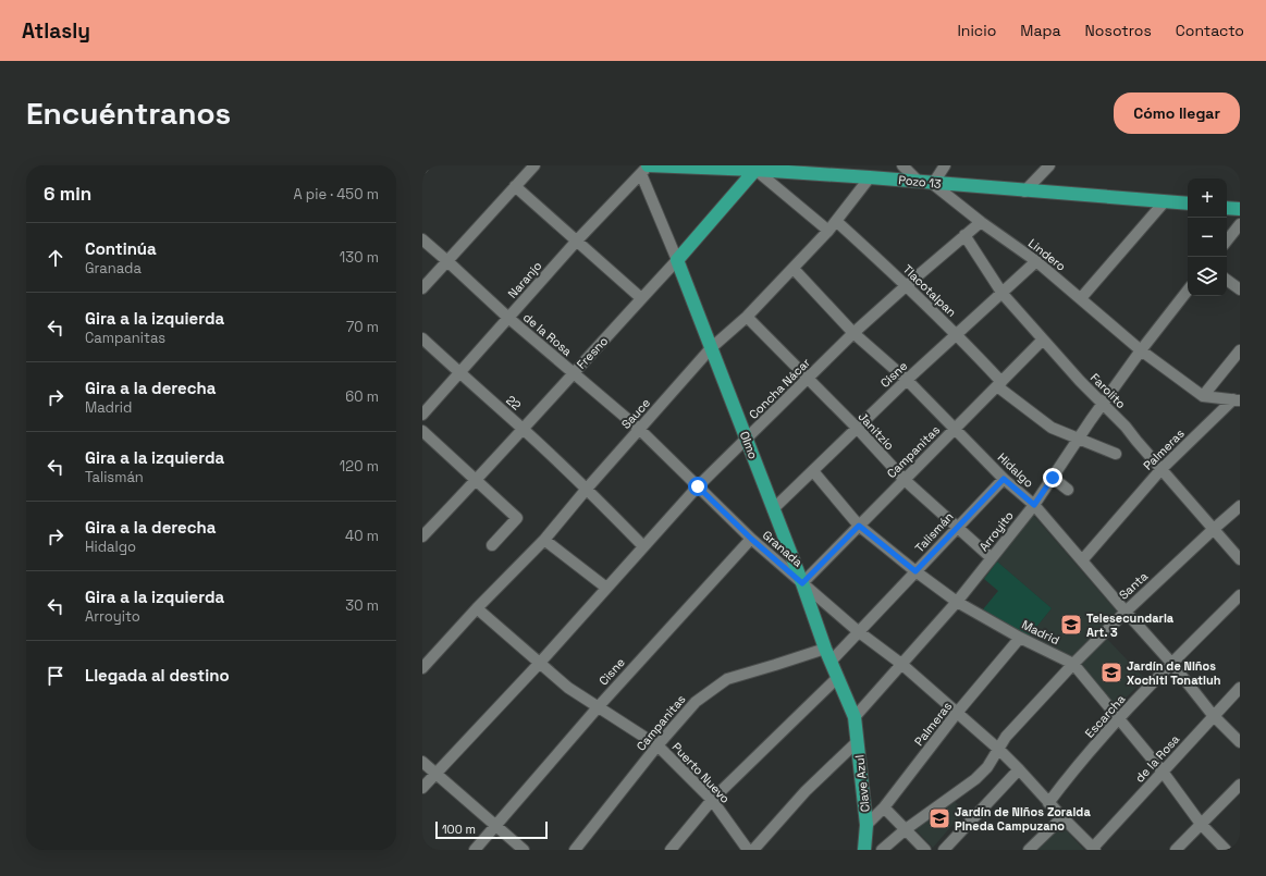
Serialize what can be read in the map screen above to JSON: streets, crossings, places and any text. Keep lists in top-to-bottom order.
{
  "streets": {
    "main road": [
      "Pozo 13",
      "Fresno",
      "Olmo",
      "Clave Azul"
    ],
    "street": [
      "Lindero",
      "Naranjo",
      "Tlacotalpan",
      "de la Rosa",
      "Cisne",
      "Concha Nácar",
      "Farolito",
      "22",
      "Sauce",
      "Janitzio",
      "Palmeras",
      "Campanitas",
      "Hidalgo",
      "Arroyito",
      "Talismán",
      "Granada",
      "Santa",
      "Madrid",
      "Escarcha",
      "Puerto Nuevo"
    ]
  },
  "crossings": [
    ["Pozo 13", "Lindero"],
    ["Pozo 13", "Naranjo"],
    ["Pozo 13", "Fresno"],
    ["Pozo 13", "Sauce"],
    ["Pozo 13", "Olmo"],
    ["Lindero", "Cisne"],
    ["Lindero", "Concha Nácar"],
    ["Lindero", "Arroyito"],
    ["Naranjo", "de la Rosa"],
    ["Naranjo", "22"],
    ["Naranjo", "Olmo"],
    ["Tlacotalpan", "Cisne"],
    ["Tlacotalpan", "Concha Nácar"],
    ["Tlacotalpan", "Sauce"],
    ["Tlacotalpan", "Campanitas"],
    ["Tlacotalpan", "Arroyito"],
    ["de la Rosa", "Fresno"],
    ["de la Rosa", "Sauce"],
    ["de la Rosa", "Hidalgo"],
    ["de la Rosa", "Granada"],
    ["de la Rosa", "Madrid"],
    ["Fresno", "22"],
    ["Fresno", "Olmo"],
    ["Cisne", "Farolito"],
    ["Cisne", "Janitzio"],
    ["Cisne", "Olmo"],
    ["Cisne", "Hidalgo"],
    ["Cisne", "Granada"],
    ["Cisne", "Madrid"],
    ["Cisne", "Puerto Nuevo"],
    ["Concha Nácar", "Farolito"],
    ["Concha Nácar", "22"],
    ["Concha Nácar", "Janitzio"],
    ["Concha Nácar", "Olmo"],
    ["Concha Nácar", "Hidalgo"],
    ["Concha Nácar", "Granada"],
    ["Concha Nácar", "Puerto Nuevo"],
    ["Farolito", "Palmeras"],
    ["Farolito", "Campanitas"],
    ["Farolito", "Arroyito"],
    ["Farolito", "Santa"],
    ["22", "Sauce"],
    ["Sauce", "Janitzio"],
    ["Sauce", "Olmo"],
    ["Sauce", "Hidalgo"],
    ["Sauce", "Granada"],
    ["Sauce", "Puerto Nuevo"],
    ["Janitzio", "Campanitas"],
    ["Janitzio", "Arroyito"],
    ["Janitzio", "Talismán"],
    ["Olmo", "Campanitas"],
    ["Olmo", "Arroyito"],
    ["Olmo", "Talismán"],
    ["Olmo", "Granada"],
    ["Olmo", "Clave Azul"],
    ["Palmeras", "Hidalgo"],
    ["Palmeras", "Granada"],
    ["Palmeras", "Madrid"],
    ["Palmeras", "Clave Azul"],
    ["Campanitas", "Hidalgo"],
    ["Campanitas", "Granada"],
    ["Campanitas", "Madrid"],
    ["Campanitas", "Puerto Nuevo"],
    ["Hidalgo", "Arroyito"],
    ["Hidalgo", "Talismán"],
    ["Hidalgo", "Santa"],
    ["Hidalgo", "Escarcha"],
    ["Arroyito", "Granada"],
    ["Arroyito", "Madrid"],
    ["Arroyito", "Clave Azul"],
    ["Talismán", "Granada"],
    ["Talismán", "Madrid"],
    ["Granada", "Santa"],
    ["Granada", "Escarcha"],
    ["Santa", "Madrid"],
    ["Madrid", "Escarcha"]
  ],
  "places": {
    "school or university": ["Telesecundaria Art. 3", "Jardín de Niños Xochitl Tonatiuh", "Jardín de Niños Zoraida Pineda Campuzano"]
  },
  "scale_bar": "100 m",
  "page": {
    "header": "Atlasly",
    "nav": [
      "Inicio",
      "Mapa",
      "Nosotros",
      "Contacto"
    ],
    "buttons": "Cómo llegar",
    "title": "Encuéntranos",
    "heading": ["6 min", "A pie · 450 m"],
    "map_buttons": ["+", "−"],
    "list": [
      ["Continúa", "Granada", "130 m"],
      ["Gira a la izquierda", "Campanitas", "70 m"],
      ["Gira a la derecha", "Madrid", "60 m"],
      ["Gira a la izquierda", "Talismán", "120 m"],
      ["Gira a la derecha", "Hidalgo", "40 m"],
      ["Gira a la izquierda", "Arroyito", "30 m"],
      "Llegada al destino"
    ],
    "scale": "100 m"
  }
}
